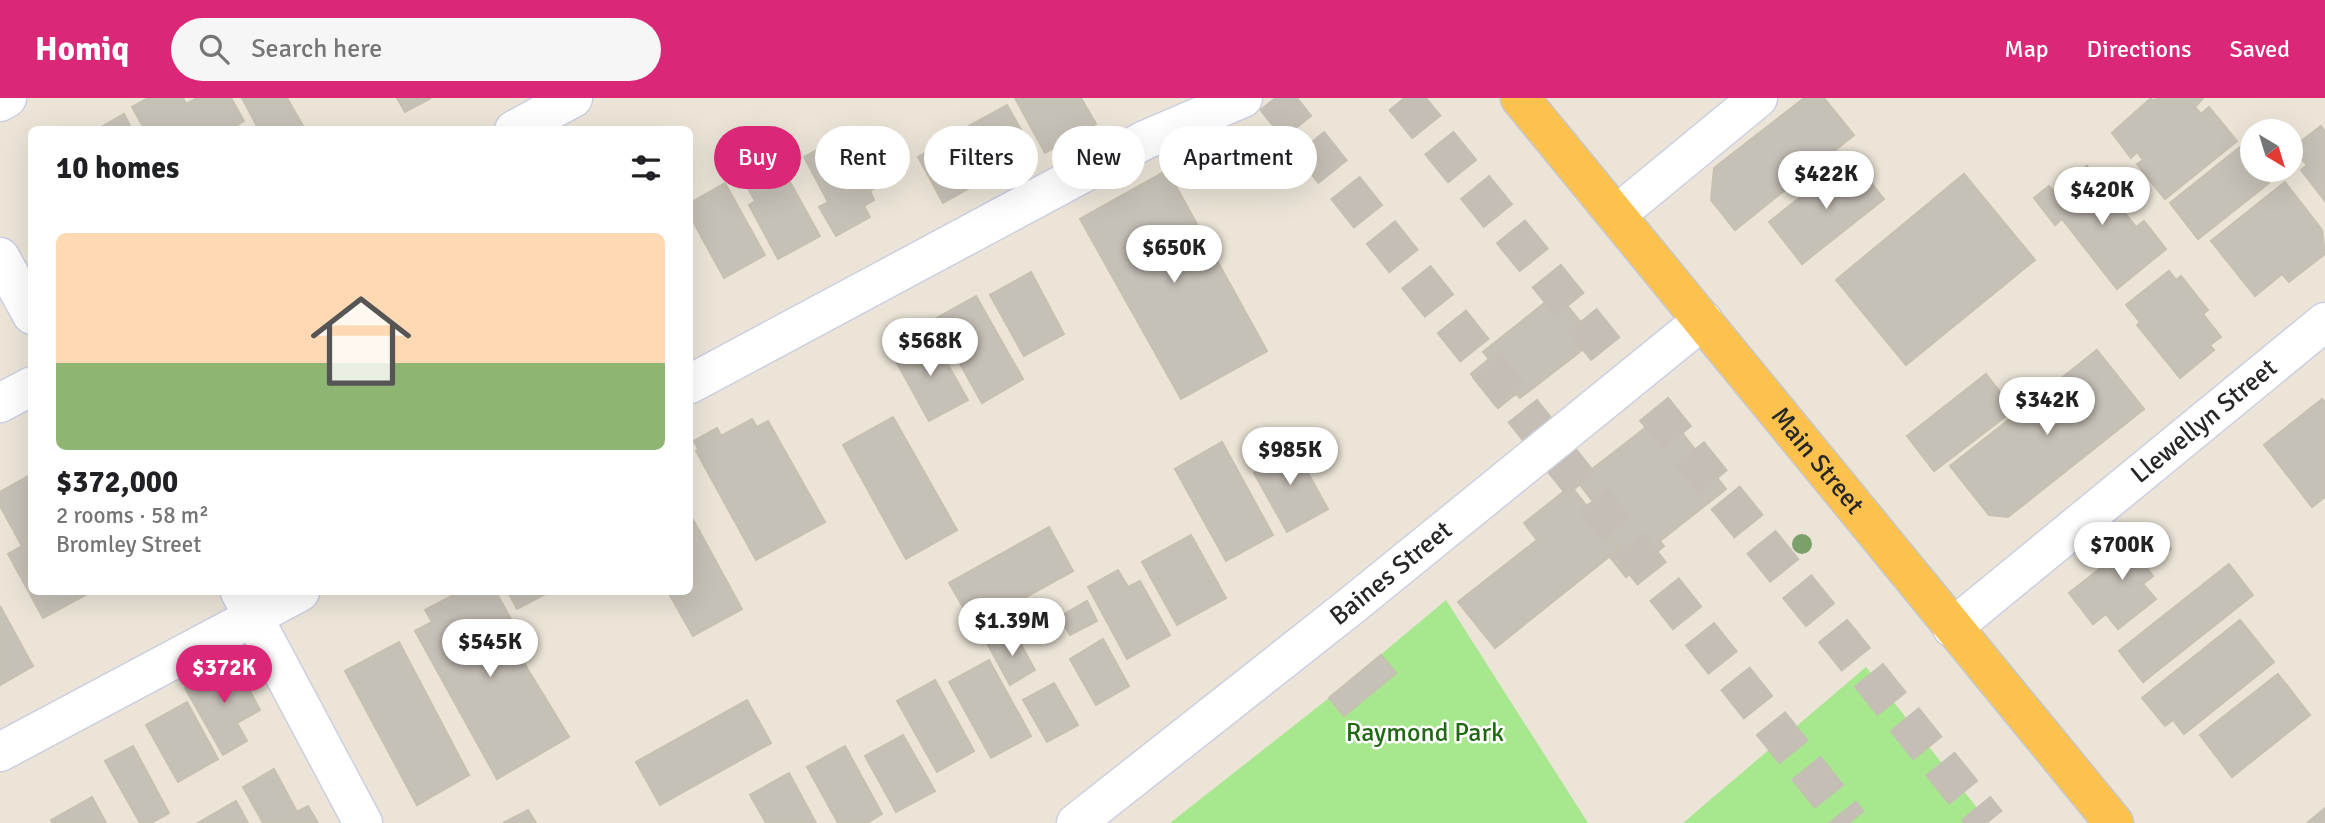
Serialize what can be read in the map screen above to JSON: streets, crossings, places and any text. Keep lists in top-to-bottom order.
{
  "streets": {
    "highway": ["Main Street"],
    "street": ["Llewellyn Street", "Baines Street"]
  },
  "crossings": [
    ["Llewellyn Street", "Main Street"],
    ["Main Street", "Baines Street"]
  ],
  "parks": ["Raymond Park"],
  "north": "bottom right",
  "page": {
    "header": "Homiq",
    "search": "Search here",
    "nav": ["Map", "Directions", "Saved"],
    "chip": [
      "Buy",
      "Rent",
      "Filters",
      "New",
      "Apartment"
    ],
    "heading": "10 homes",
    "price": [
      "$422K",
      "$420K",
      "$650K",
      "$568K",
      "$342K",
      "$985K",
      "$700K",
      "$1.39M",
      "$545K",
      "$372K"
    ],
    "list": [
      {
        "name": "$372,000",
        "note": "2 rooms · 58 m² · Bromley Street"
      }
    ]
  }
}
